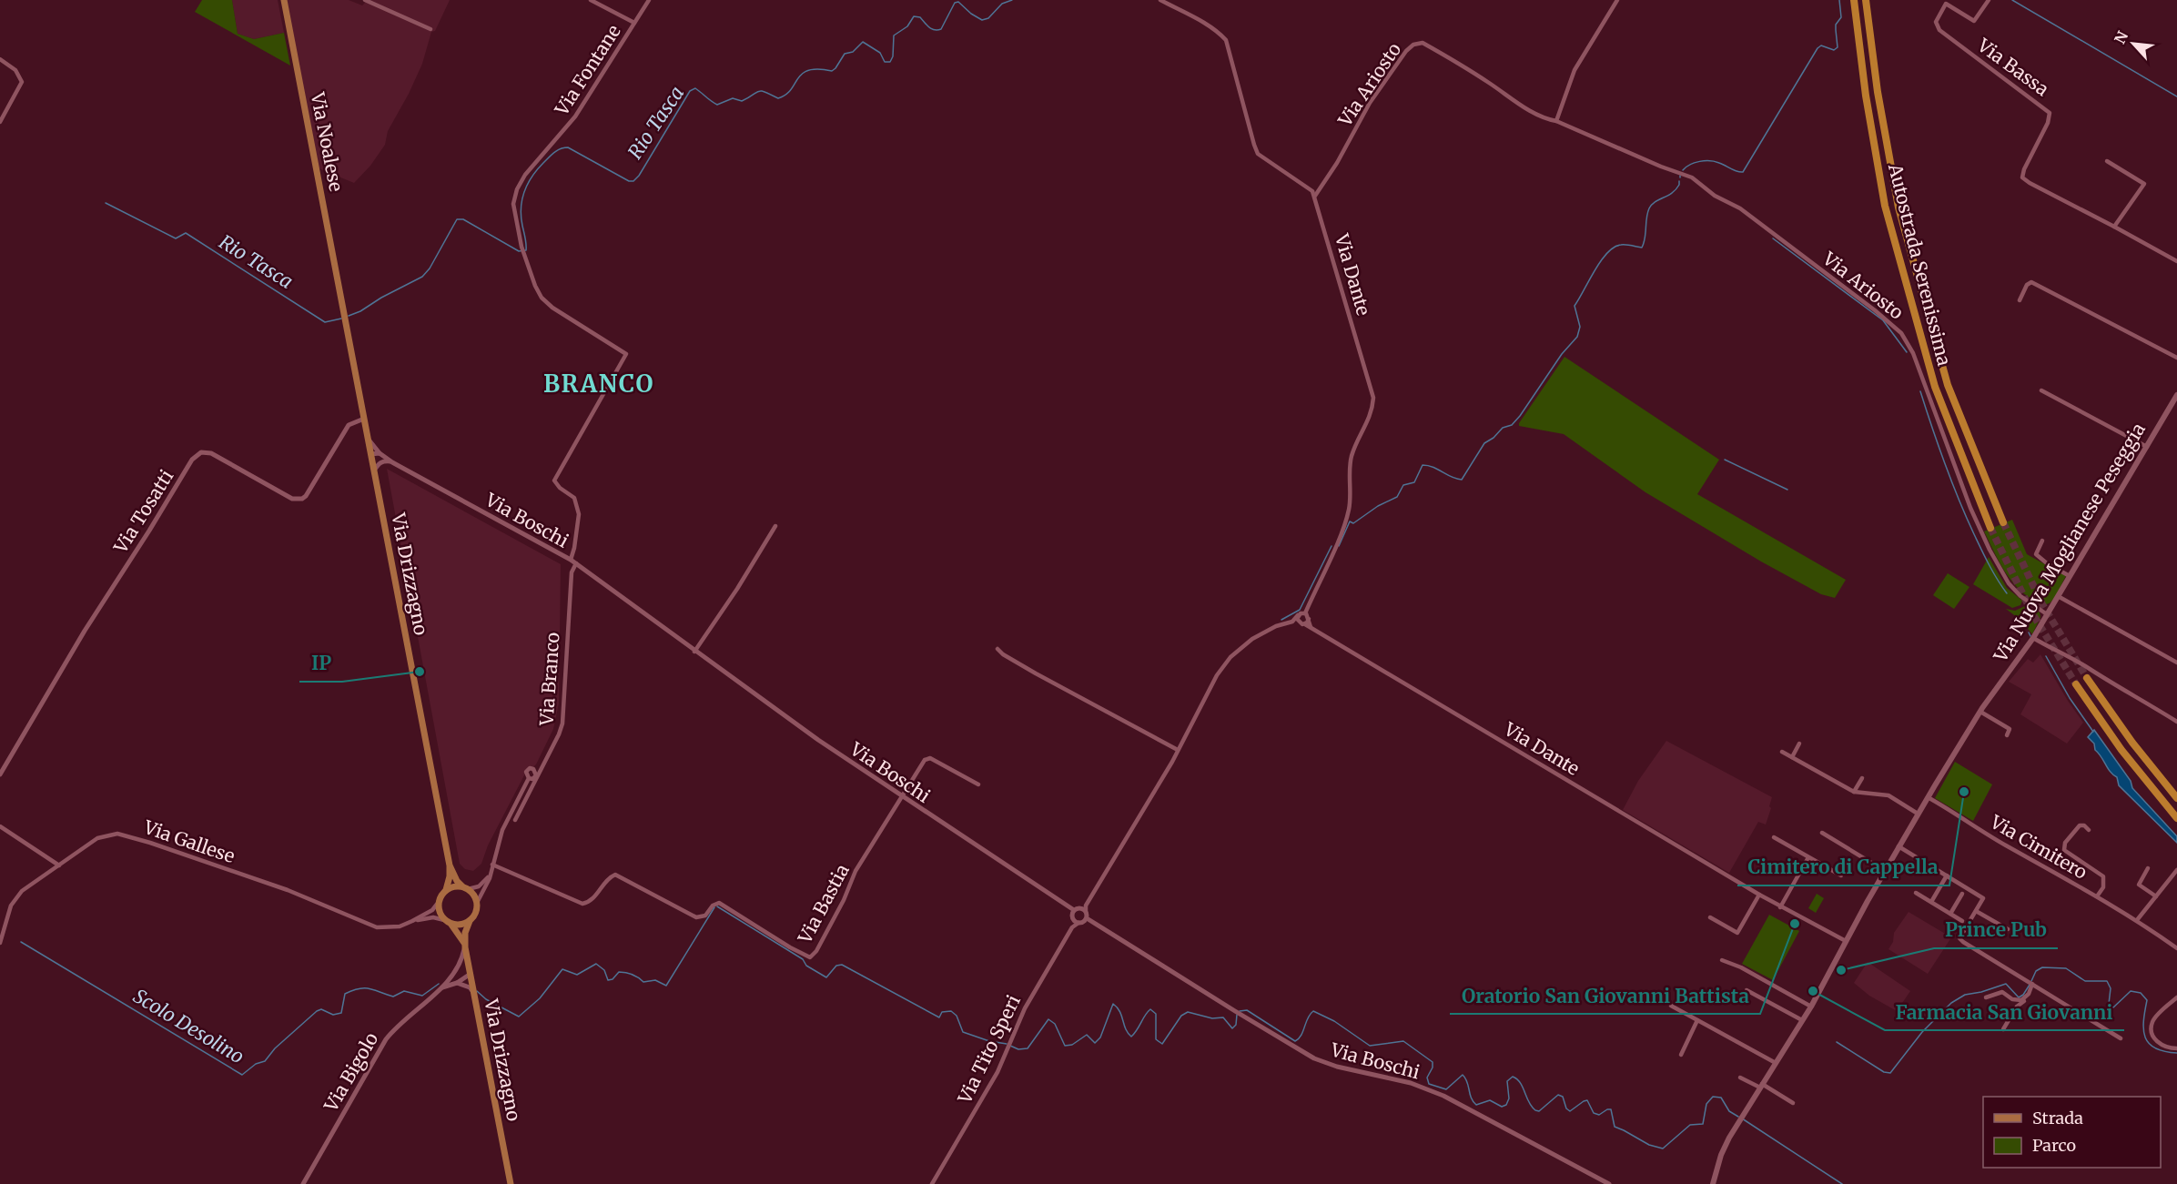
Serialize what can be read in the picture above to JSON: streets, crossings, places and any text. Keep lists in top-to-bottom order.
{
  "streets": {
    "highway": ["Autostrada Serenissima"],
    "main road": ["Via Noalese", "Via Nuova Moglianese Peseggia", "Via Drizzagno"],
    "street": [
      "Via Bassa",
      "Via Fontane",
      "Via Ariosto",
      "Via Dante",
      "Via Tosatti",
      "Via Boschi",
      "Via Branco",
      "Via Gallese",
      "Via Cimitero",
      "Via Bastia",
      "Via Tito Speri",
      "Via Bigolo"
    ]
  },
  "crossings": [
    ["Via Fontane", "Via Boschi"],
    ["Via Ariosto", "Via Dante"],
    ["Via Ariosto", "Via Nuova Moglianese Peseggia"],
    ["Via Noalese", "Via Drizzagno"],
    ["Via Dante", "Via Nuova Moglianese Peseggia"],
    ["Via Tosatti", "Via Drizzagno"],
    ["Via Boschi", "Via Drizzagno"],
    ["Via Boschi", "Via Branco"],
    ["Via Boschi", "Via Bastia"],
    ["Via Nuova Moglianese Peseggia", "Via Cimitero"],
    ["Via Drizzagno", "Via Gallese"],
    ["Via Drizzagno", "Via Bigolo"]
  ],
  "districts": ["BRANCO"],
  "water": ["Rio Tasca", "Scolo Desolino"],
  "places": [
    "IP",
    "Cimitero di Cappella",
    "Oratorio San Giovanni Battista",
    "Prince Pub",
    "Farmacia San Giovanni"
  ],
  "legend": ["Strada", "Parco"],
  "north": "top left"
}
